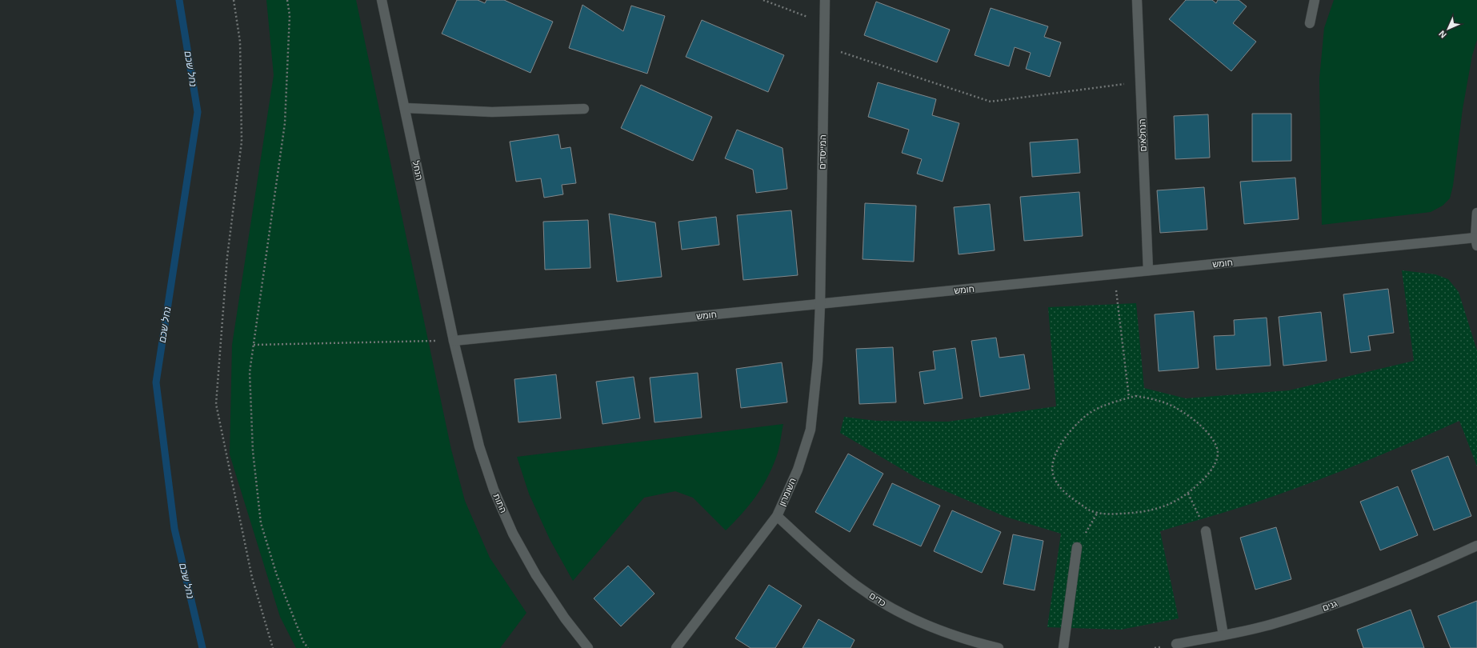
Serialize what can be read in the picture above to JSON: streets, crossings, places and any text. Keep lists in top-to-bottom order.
{
  "streets": {
    "street": [
      "הנחלאים",
      "המייסדים",
      "הנחל",
      "חומש",
      "השומרון",
      "התות",
      "כדים",
      "גנים"
    ]
  },
  "crossings": [
    ["הנחלאים", "חומש"],
    ["המייסדים", "חומש"],
    ["המייסדים", "השומרון"],
    ["הנחל", "חומש"],
    ["הנחל", "התות"],
    ["חומש", "השומרון"],
    ["חומש", "התות"],
    ["השומרון", "כדים"]
  ],
  "water": ["נחל שכם"],
  "north": "bottom left"
}
